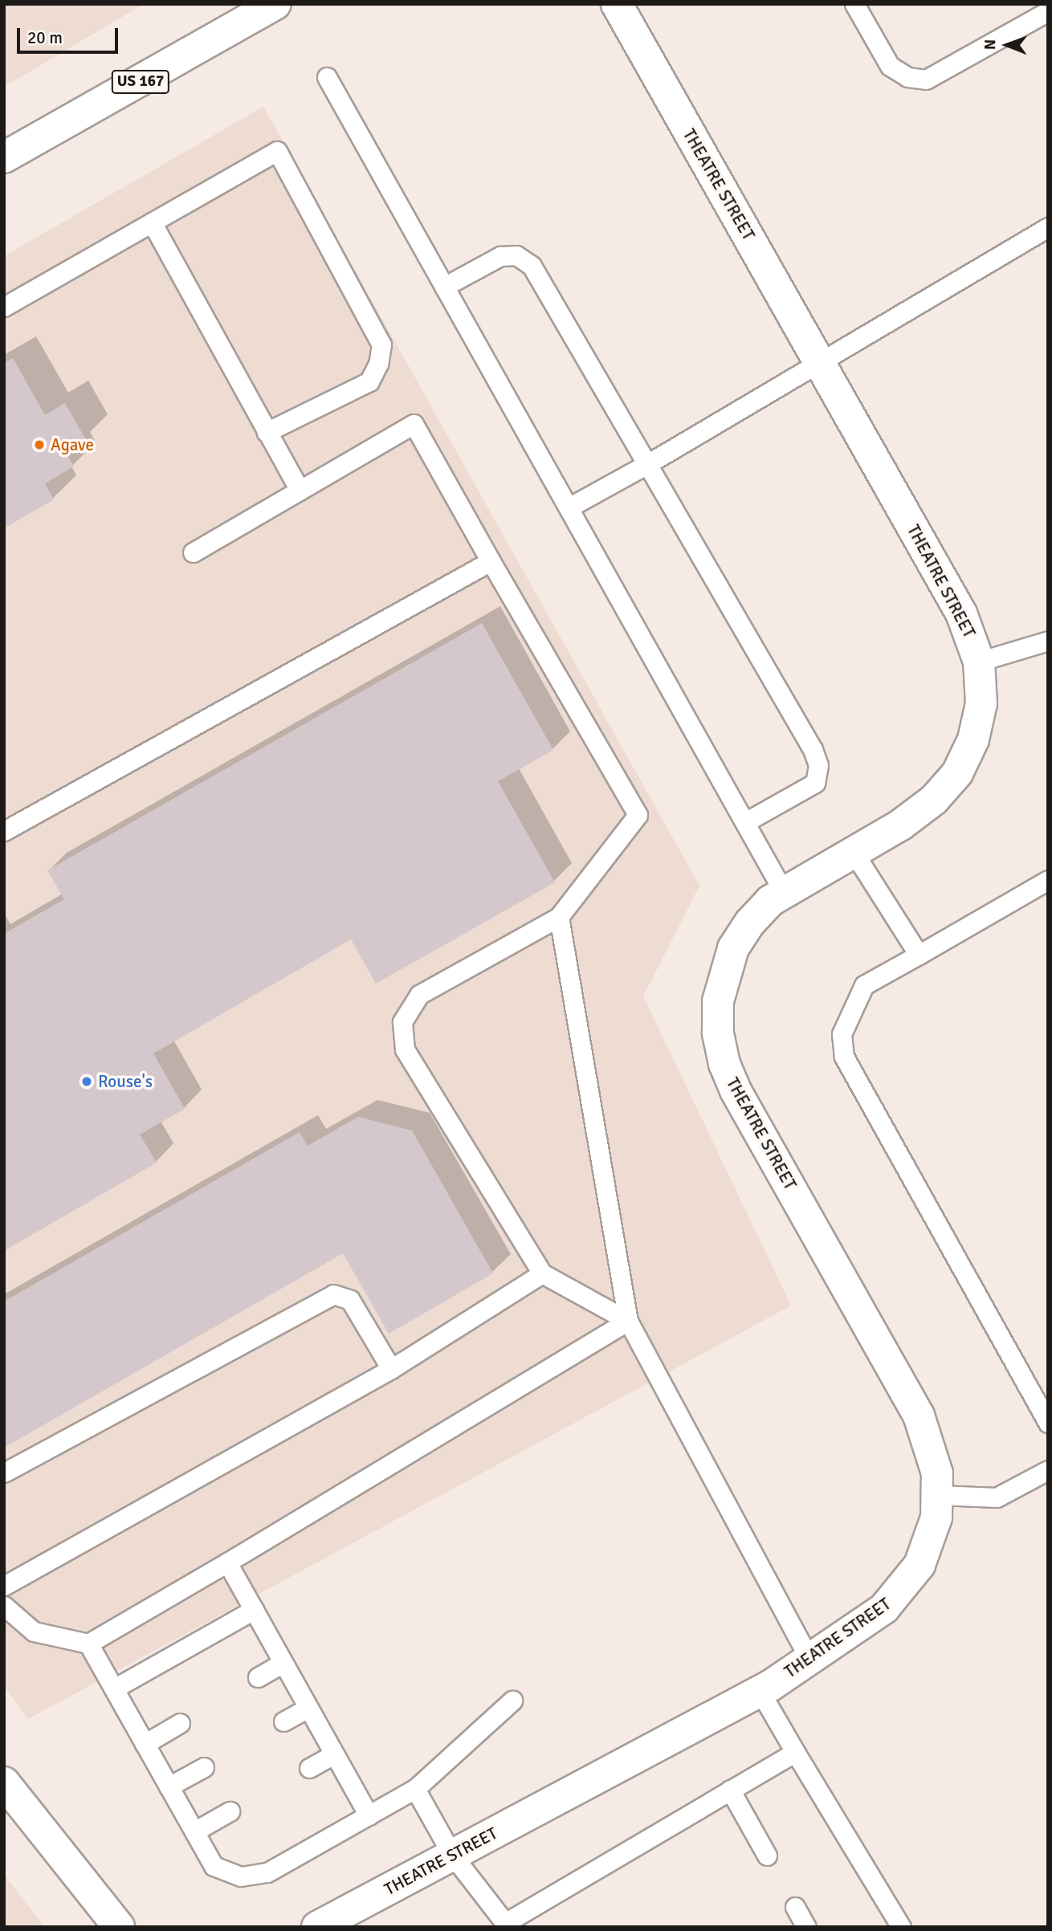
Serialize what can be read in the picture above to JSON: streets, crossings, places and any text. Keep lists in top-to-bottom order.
{
  "streets": {
    "street": ["US 167", "THEATRE STREET"]
  },
  "places": ["Agave", "Rouse's"],
  "scale_bar": "20 m",
  "north": "left"
}
